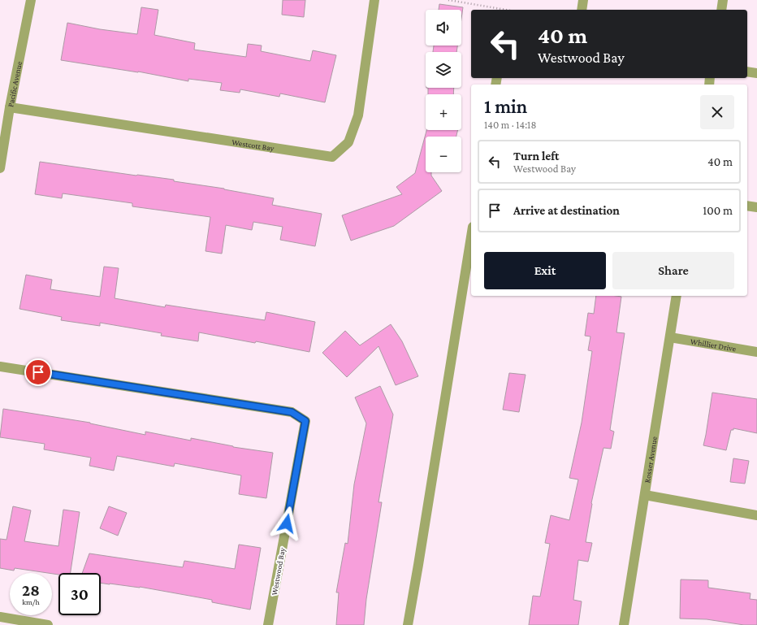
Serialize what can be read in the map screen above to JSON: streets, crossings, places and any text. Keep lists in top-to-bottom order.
{
  "streets": {
    "street": [
      "Pacific Avenue",
      "Westcott Bay",
      "Whillier Drive",
      "Rosser Avenue",
      "Westwood Bay"
    ]
  },
  "crossings": [
    ["Pacific Avenue", "Westcott Bay"],
    ["Whillier Drive", "Rosser Avenue"]
  ],
  "page": {
    "map_buttons": ["+", "−"],
    "turn": ["40 m", "Westwood Bay"],
    "heading": ["1 min", "140 m · 14:18"],
    "list": [
      {
        "name": "Turn left",
        "note": "Westwood Bay",
        "value": "40 m"
      },
      {
        "name": "Arrive at destination",
        "value": "100 m"
      }
    ],
    "buttons": ["Exit", "Share"],
    "speed": "28 km/h",
    "limit": "30"
  }
}
